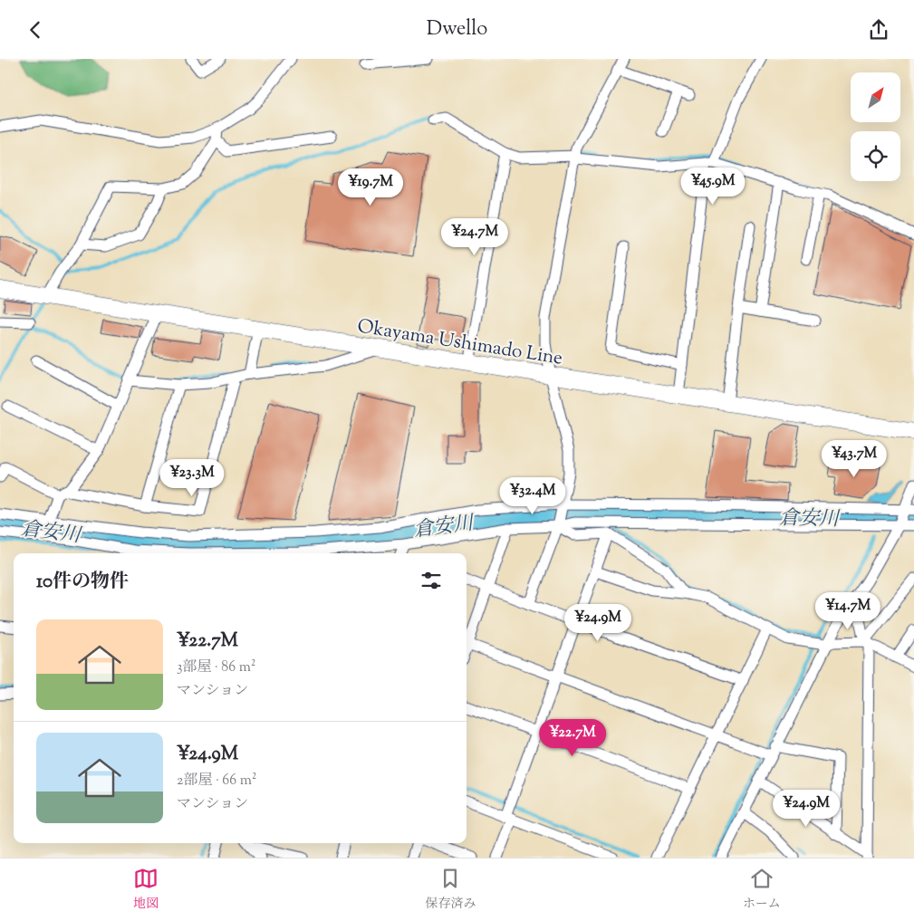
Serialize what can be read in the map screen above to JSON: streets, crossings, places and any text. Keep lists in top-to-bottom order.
{
  "streets": {
    "main road": ["Okayama Ushimado Line"]
  },
  "water": ["倉安川"],
  "north": "top right",
  "page": {
    "header": "Dwello",
    "price": [
      "¥45.9M",
      "¥19.7M",
      "¥24.7M",
      "¥43.7M",
      "¥23.3M",
      "¥32.4M",
      "¥14.7M",
      "¥24.9M",
      "¥22.7M",
      "¥24.9M"
    ],
    "heading": "10件の物件",
    "list": [
      {
        "name": "¥22.7M",
        "note": "3部屋 · 86 m² · マンション"
      },
      {
        "name": "¥24.9M",
        "note": "2部屋 · 66 m² · マンション"
      }
    ],
    "tabs": ["地図", "保存済み", "ホーム"]
  }
}
